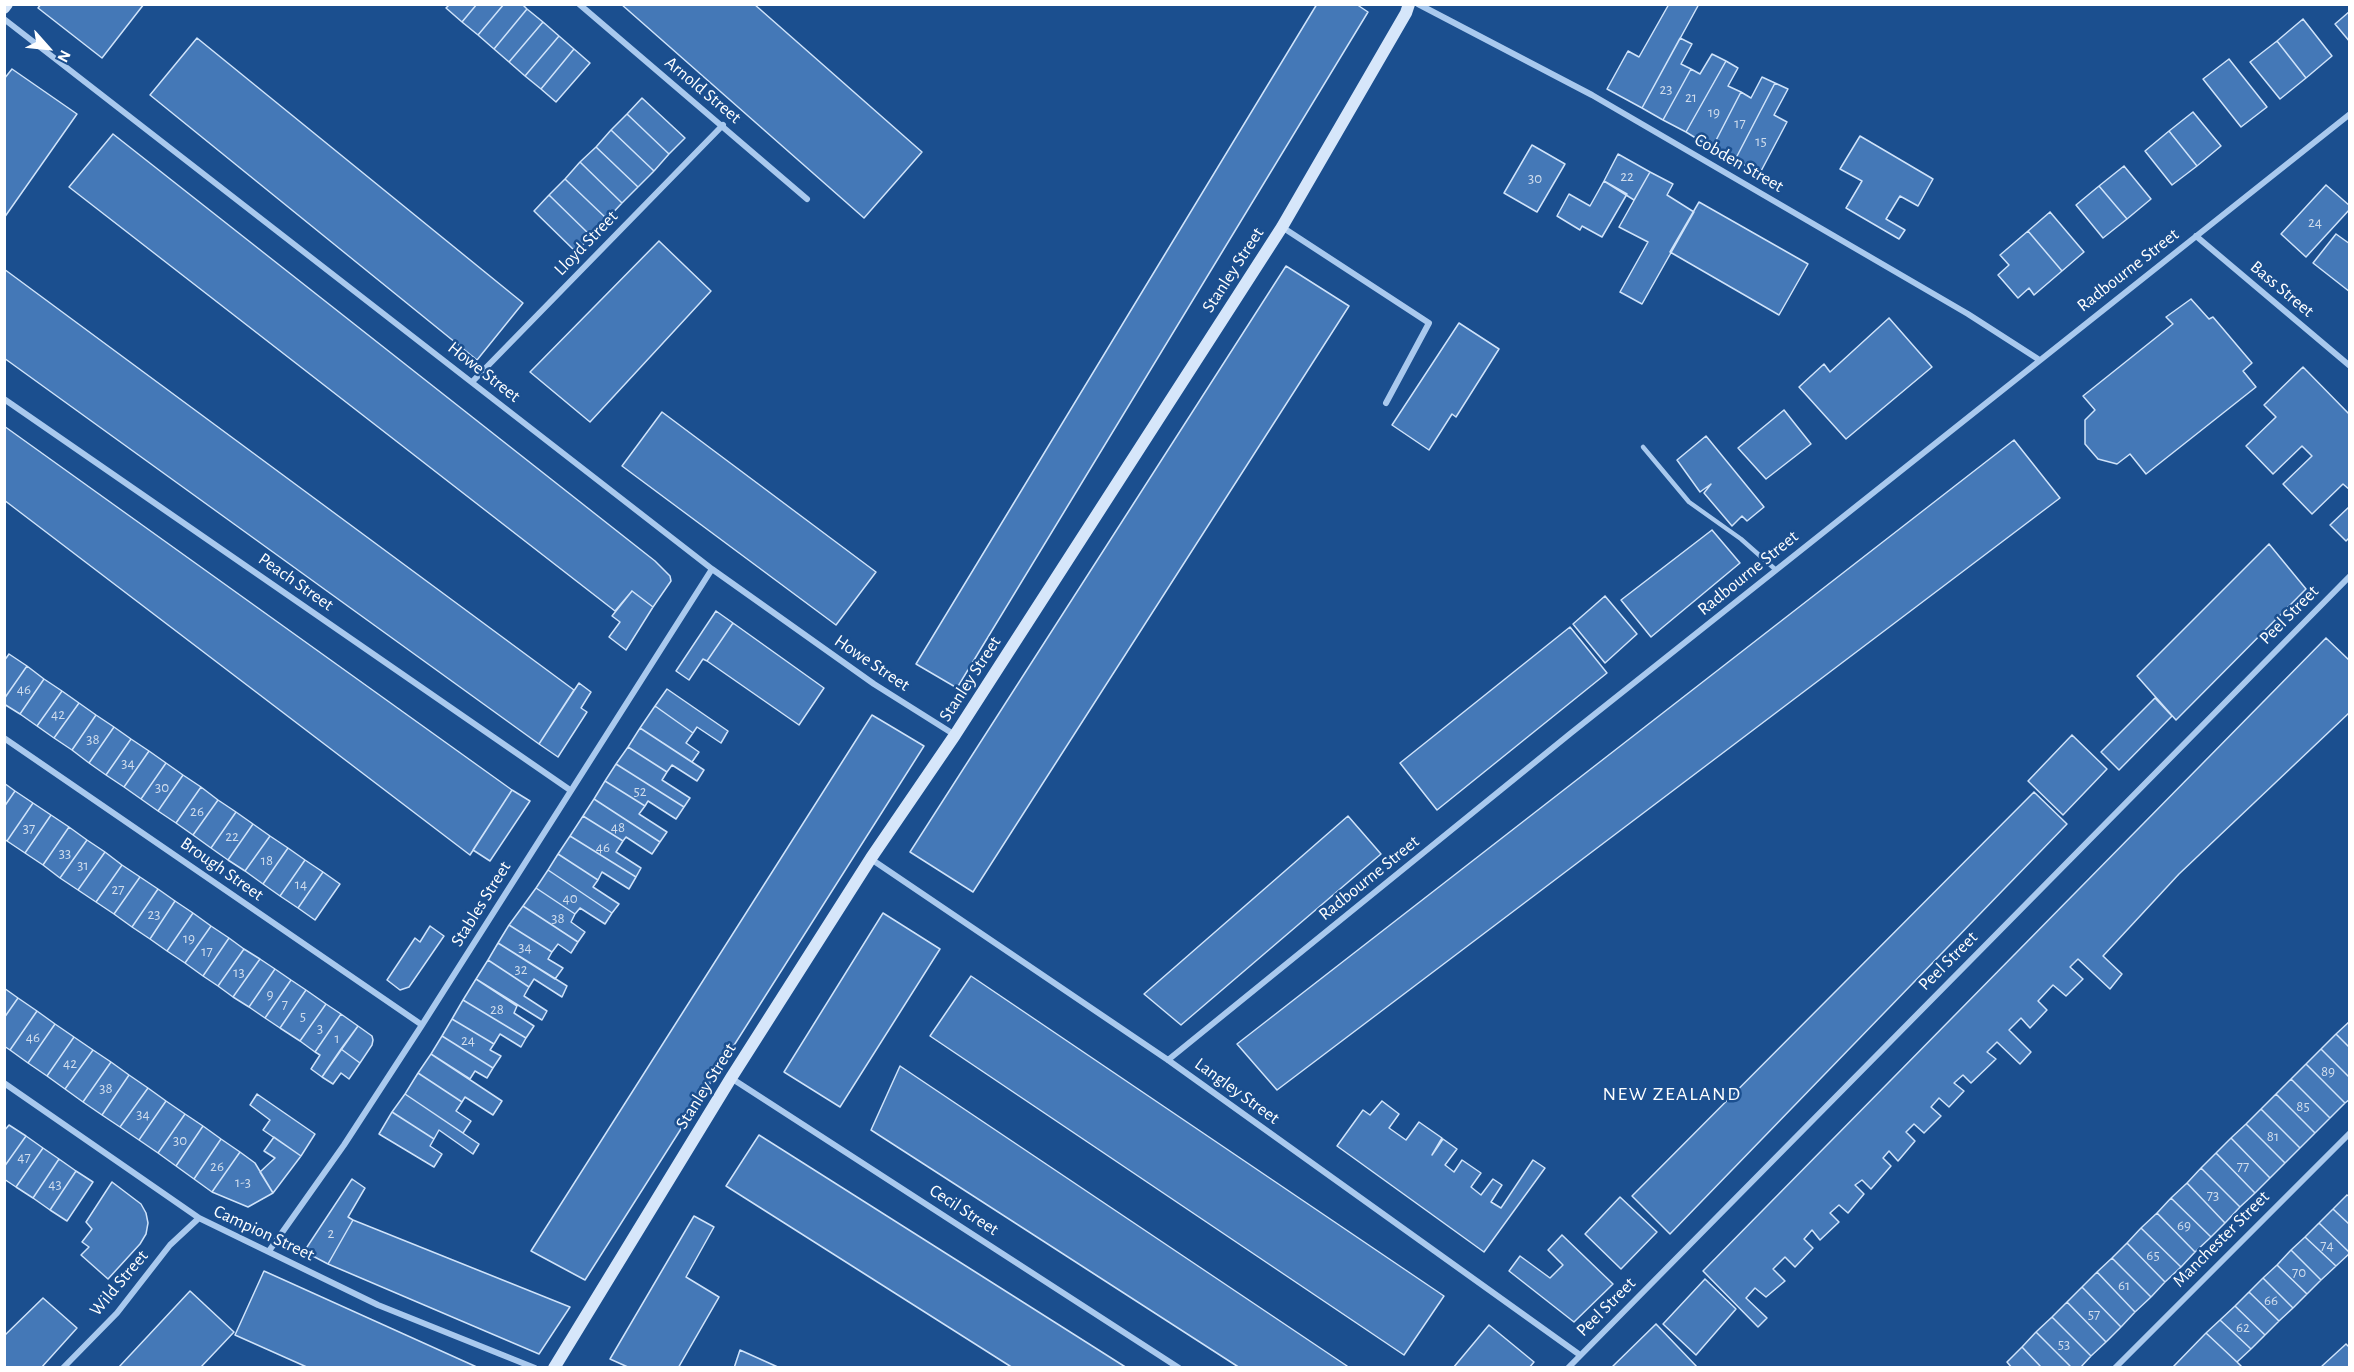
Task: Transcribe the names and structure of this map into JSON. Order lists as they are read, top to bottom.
{
  "streets": {
    "street": [
      "Arnold Street",
      "Cobden Street",
      "Lloyd Street",
      "Stanley Street",
      "Radbourne Street",
      "Bass Street",
      "Howe Street",
      "Peach Street",
      "Peel Street",
      "Brough Street",
      "Stables Street",
      "Langley Street",
      "Cecil Street",
      "Campion Street",
      "Manchester Street",
      "Wild Street"
    ]
  },
  "crossings": [
    ["Arnold Street", "Lloyd Street"],
    ["Cobden Street", "Radbourne Street"],
    ["Lloyd Street", "Howe Street"],
    ["Stanley Street", "Howe Street"],
    ["Stanley Street", "Langley Street"],
    ["Stanley Street", "Cecil Street"],
    ["Radbourne Street", "Bass Street"],
    ["Radbourne Street", "Langley Street"],
    ["Howe Street", "Stables Street"],
    ["Peach Street", "Stables Street"],
    ["Peel Street", "Langley Street"],
    ["Brough Street", "Stables Street"],
    ["Stables Street", "Campion Street"],
    ["Campion Street", "Wild Street"]
  ],
  "districts": ["NEW ZEALAND"],
  "house_numbers": [
    "23",
    "21",
    "19",
    "17",
    "15",
    "22",
    "30",
    "24",
    "46",
    "42",
    "38",
    "34",
    "30",
    "52",
    "26",
    "48",
    "37",
    "22",
    "46",
    "33",
    "18",
    "31",
    "14",
    "27",
    "40",
    "23",
    "38",
    "19",
    "34",
    "17",
    "32",
    "13",
    "9",
    "7",
    "28",
    "5",
    "3",
    "46",
    "1",
    "24",
    "42",
    "89",
    "38",
    "85",
    "34",
    "81",
    "30",
    "47",
    "26",
    "77",
    "1-3",
    "43",
    "73",
    "69",
    "2",
    "74",
    "65",
    "70",
    "61",
    "66",
    "57",
    "62",
    "53"
  ],
  "north": "bottom right"
}
